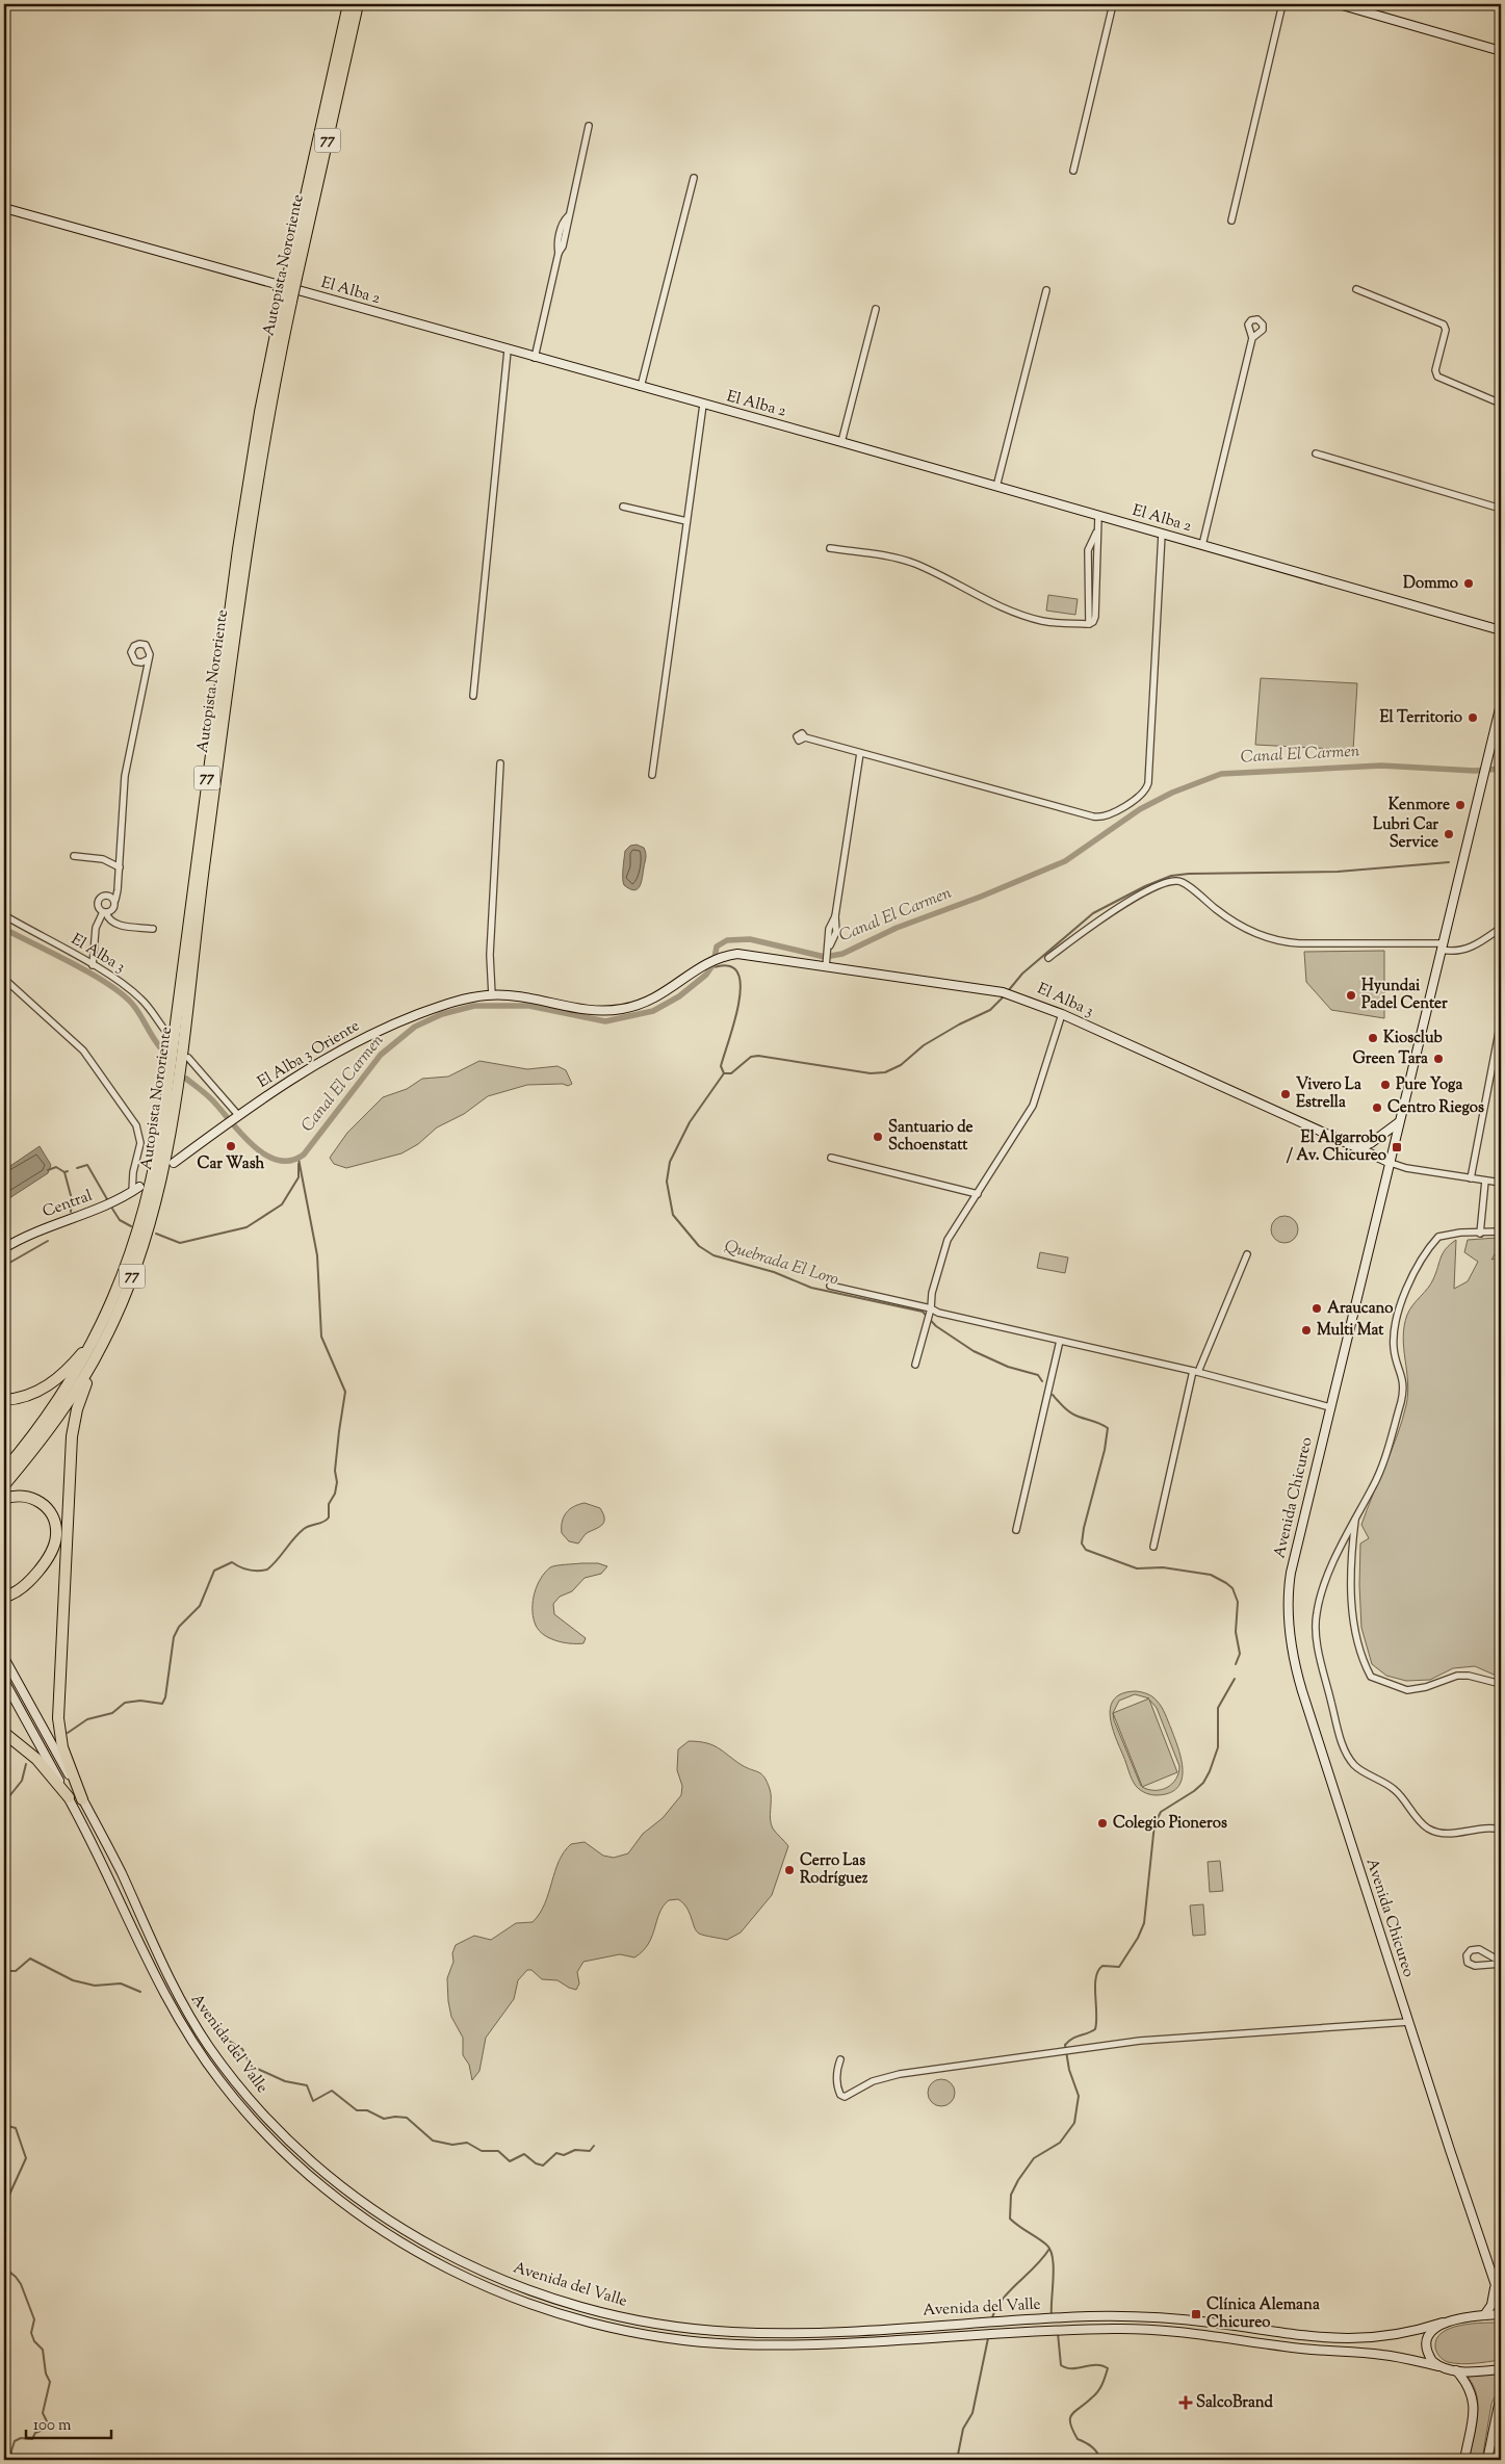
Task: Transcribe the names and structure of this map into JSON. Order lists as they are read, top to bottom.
{
  "streets": {
    "highway": ["77", "Autopista Nororiente"],
    "main road": [
      "El Alba 2",
      "El Alba 3",
      "El Alba 3 Oriente",
      "Central",
      "Avenida Chicureo",
      "Avenida del Valle"
    ]
  },
  "crossings": [
    ["El Alba 3", "El Alba 3 Oriente"],
    ["El Alba 3", "Avenida Chicureo"]
  ],
  "water": ["Canal El Carmen", "Quebrada El Loro"],
  "places": {
    "other": [
      "Dommo",
      "El Territorio",
      "Kenmore",
      "Lubri Car Service",
      "Hyundai Padel Center",
      "Kiosclub",
      "Green Tara",
      "Pure Yoga",
      "Vivero La Estrella",
      "Centro Riegos",
      "Santuario de Schoenstatt",
      "Car Wash",
      "Araucano",
      "Multi Mat",
      "Colegio Pioneros",
      "Cerro Las Rodríguez"
    ],
    "transit": ["El Algarrobo / Av. Chicureo", "Clínica Alemana Chicureo"],
    "health": ["SalcoBrand"]
  },
  "scale_bar": "100 m"
}
